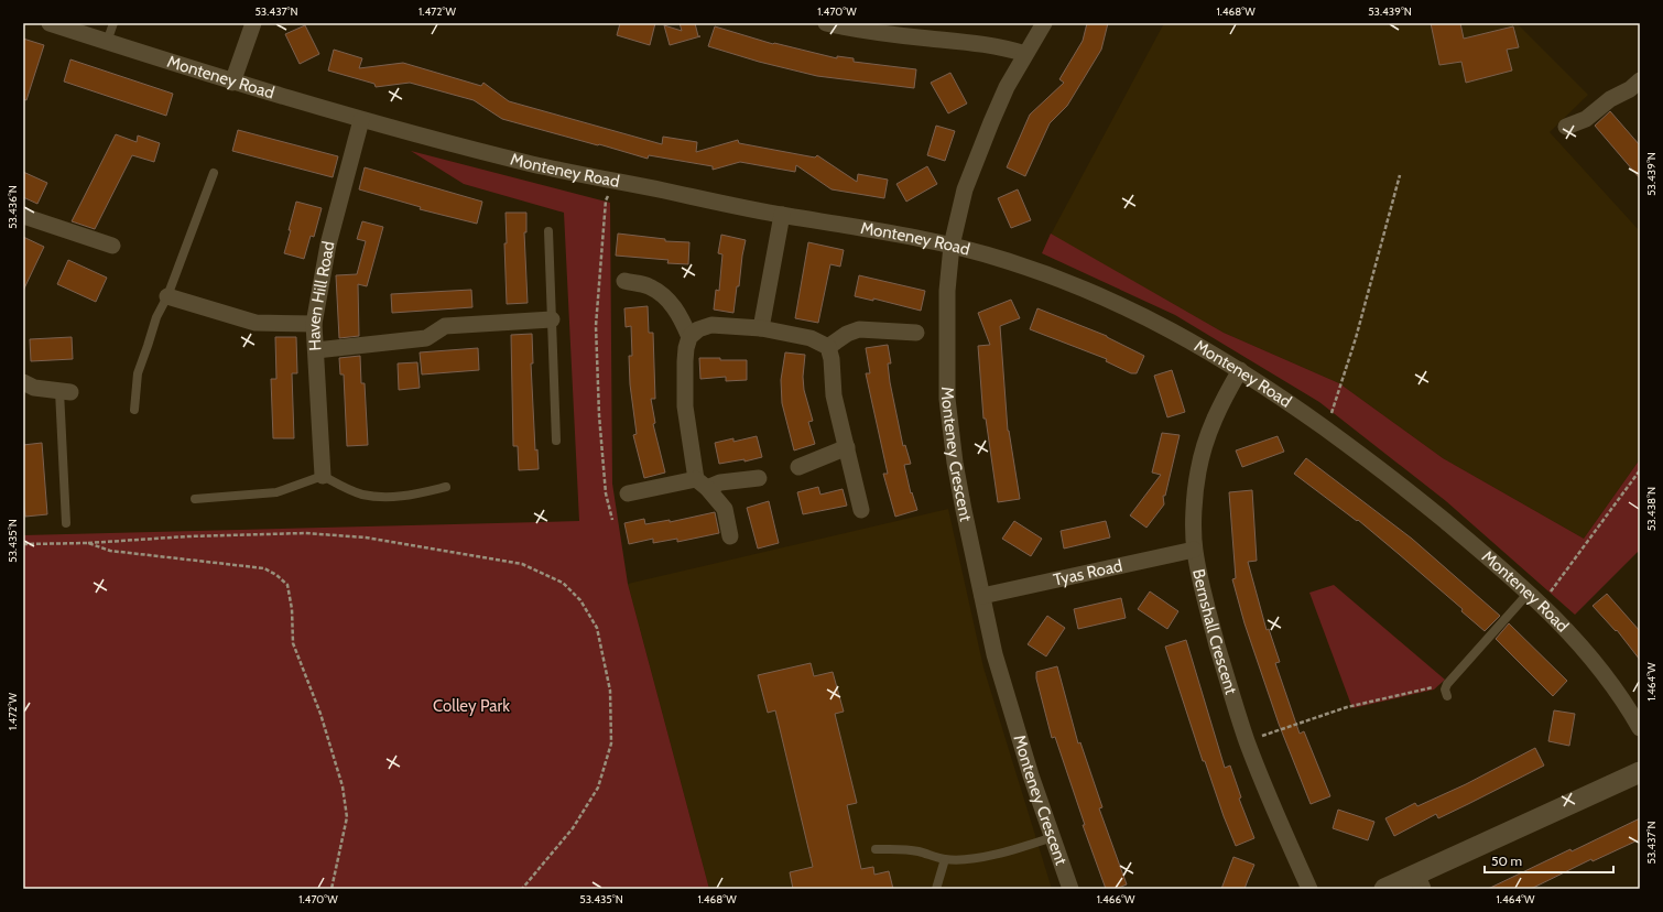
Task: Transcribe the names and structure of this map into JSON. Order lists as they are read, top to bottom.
{
  "streets": {
    "street": [
      "Monteney Road",
      "Haven Hill Road",
      "Monteney Crescent",
      "Tyas Road",
      "Bernshall Crescent"
    ]
  },
  "crossings": [
    ["Monteney Road", "Haven Hill Road"],
    ["Monteney Road", "Monteney Crescent"],
    ["Monteney Road", "Bernshall Crescent"],
    ["Monteney Crescent", "Tyas Road"],
    ["Tyas Road", "Bernshall Crescent"]
  ],
  "parks": ["Colley Park"],
  "scale_bar": "50 m",
  "coordinates": [
    "53.437°N",
    "1.472°W",
    "1.470°W",
    "1.468°W",
    "53.439°N",
    "53.436°N",
    "53.438°N",
    "53.435°N",
    "1.464°W",
    "1.466°W"
  ]
}
